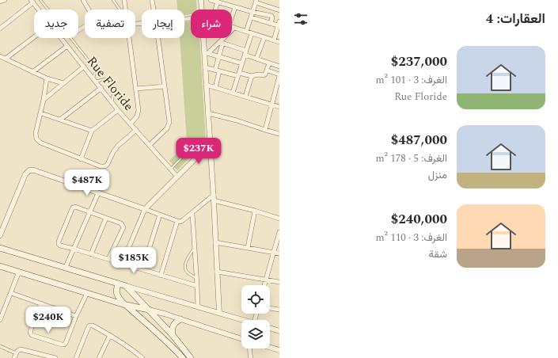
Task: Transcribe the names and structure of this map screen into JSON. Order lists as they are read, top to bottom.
{
  "streets": {
    "street": ["Rue Floride"]
  },
  "page": {
    "heading": "العقارات: 4",
    "chip": [
      "شراء",
      "إيجار",
      "تصفية",
      "جديد"
    ],
    "list": [
      {
        "name": "$237,000",
        "note": "الغرف: 3 · 101 m² · Rue Floride"
      },
      {
        "name": "$487,000",
        "note": "الغرف: 5 · 178 m² · منزل"
      },
      {
        "name": "$240,000",
        "note": "الغرف: 3 · 110 m² · شقة"
      }
    ],
    "price": [
      "$237K",
      "$487K",
      "$185K",
      "$240K"
    ]
  }
}
